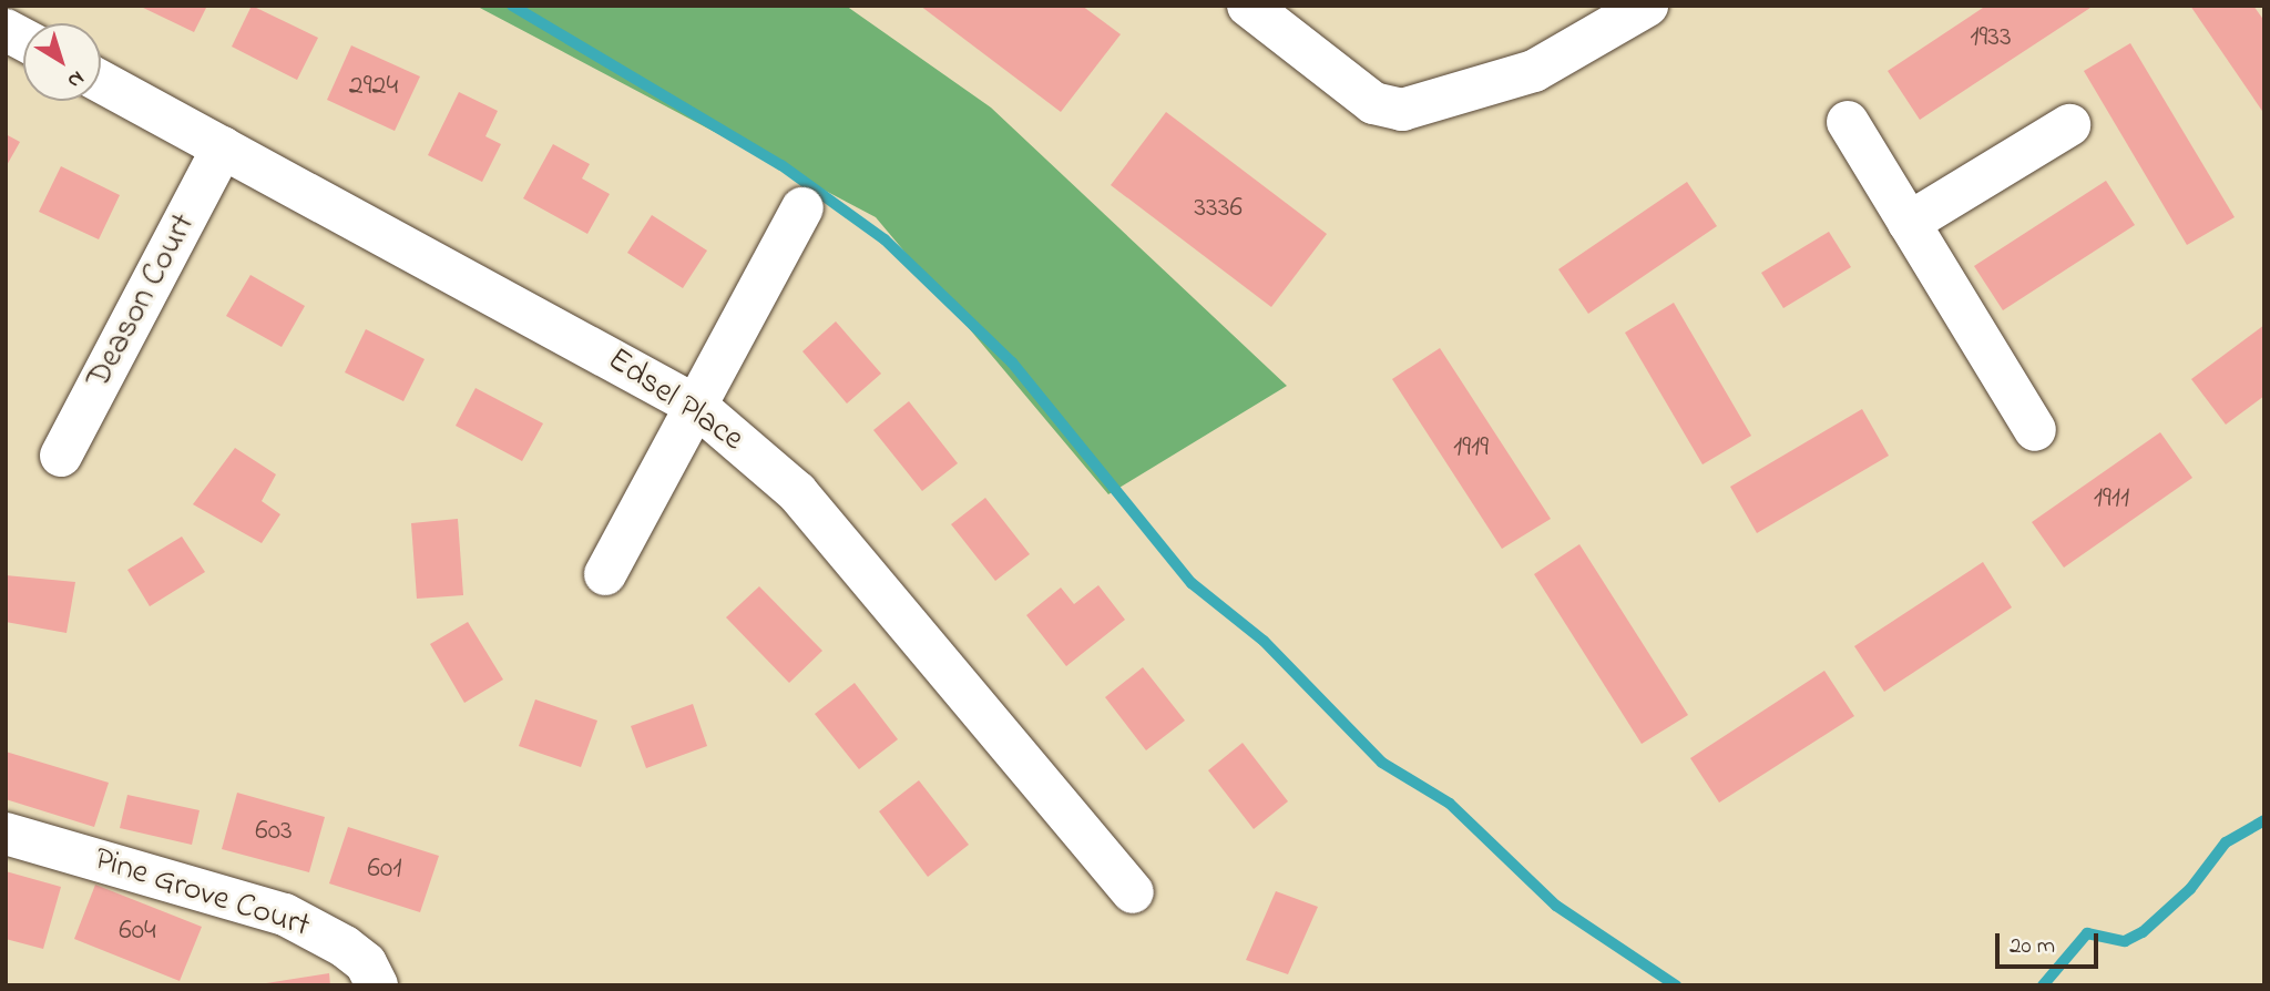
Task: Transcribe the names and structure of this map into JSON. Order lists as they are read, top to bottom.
{
  "streets": {
    "street": ["Deason Court", "Edsel Place", "Pine Grove Court"]
  },
  "crossings": [
    ["Deason Court", "Edsel Place"]
  ],
  "house_numbers": [
    "1933",
    "2924",
    "3336",
    "1919",
    "1911",
    "603",
    "601",
    "604"
  ],
  "scale_bar": "20 m",
  "north": "bottom right"
}
